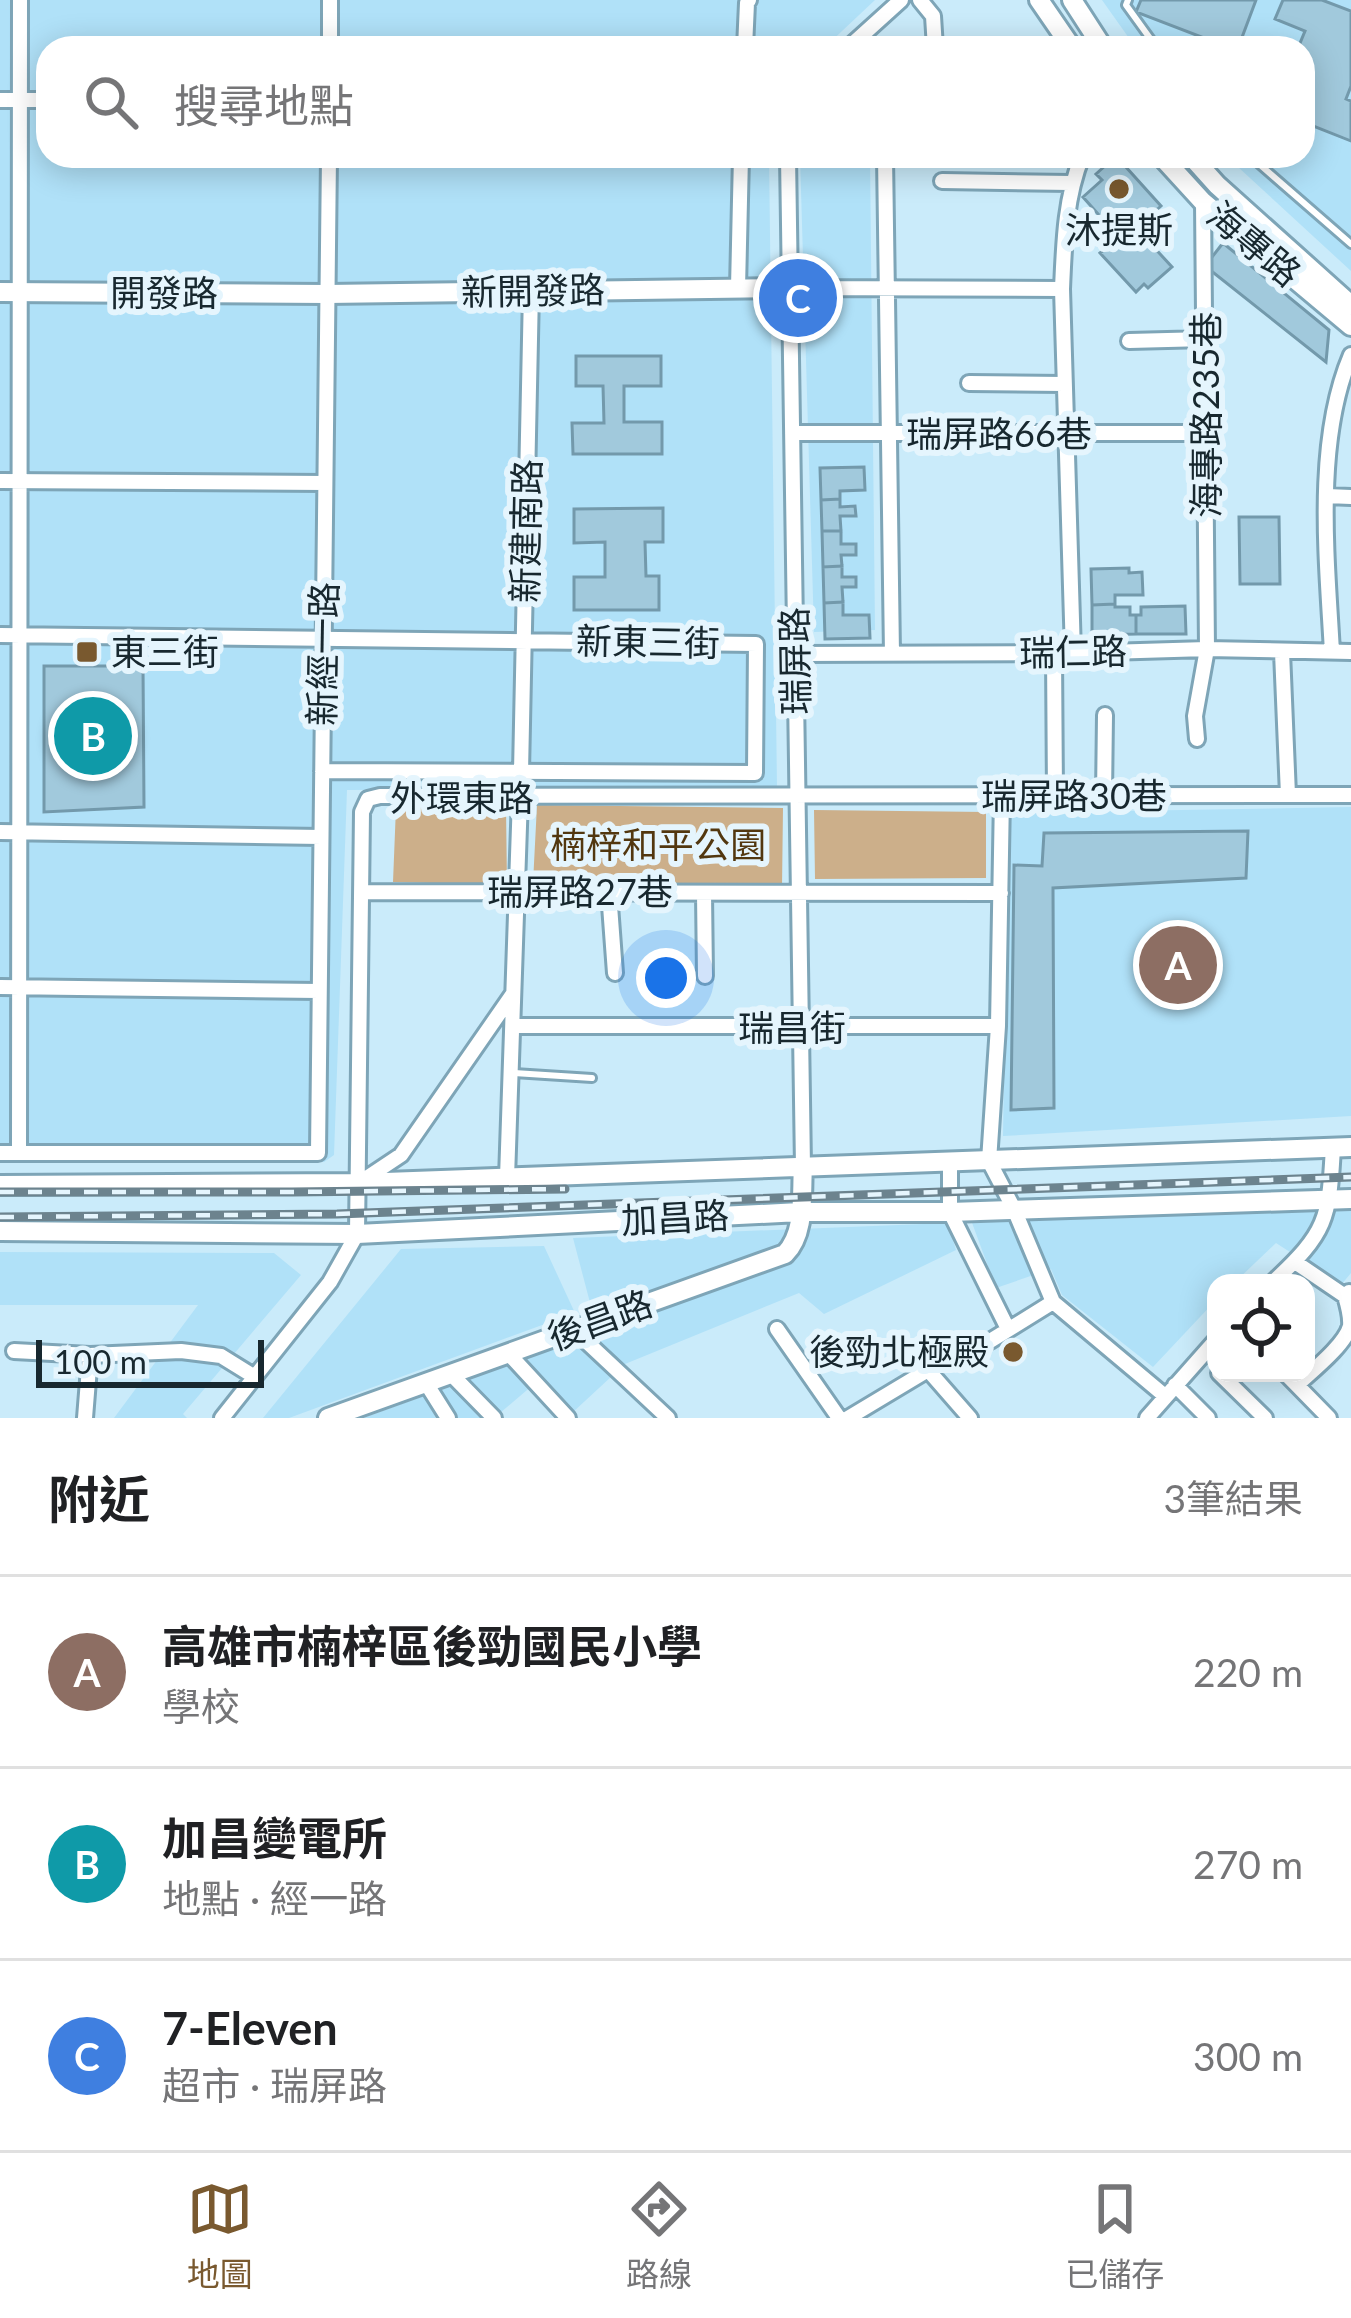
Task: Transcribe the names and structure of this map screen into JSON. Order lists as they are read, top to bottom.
{
  "streets": {
    "street": [
      "海專路",
      "新開發路",
      "開發路",
      "海專路235巷",
      "瑞屏路66巷",
      "新建南路",
      "新東三街",
      "瑞仁路",
      "新經一路",
      "瑞屏路",
      "瑞屏路30巷",
      "外環東路",
      "瑞屏路27巷",
      "瑞昌街",
      "加昌路",
      "後昌路"
    ]
  },
  "crossings": [
    ["海專路", "海專路235巷"],
    ["新開發路", "開發路"],
    ["新開發路", "新建南路"],
    ["新開發路", "新經一路"],
    ["新開發路", "瑞屏路"],
    ["開發路", "新經一路"],
    ["海專路235巷", "瑞屏路66巷"],
    ["海專路235巷", "瑞仁路"],
    ["瑞屏路66巷", "瑞屏路"],
    ["新建南路", "新東三街"],
    ["新東三街", "新經一路"],
    ["瑞仁路", "瑞屏路"],
    ["瑞屏路", "瑞屏路30巷"],
    ["瑞屏路", "外環東路"],
    ["瑞屏路", "瑞屏路27巷"],
    ["瑞屏路", "瑞昌街"],
    ["瑞屏路", "加昌路"],
    ["瑞屏路", "後昌路"],
    ["瑞屏路30巷", "外環東路"],
    ["外環東路", "瑞屏路27巷"],
    ["外環東路", "加昌路"],
    ["加昌路", "後昌路"]
  ],
  "parks": ["楠梓和平公園"],
  "places": {
    "other": ["沐提斯", "後勁北極殿"],
    "transit": ["東三街"]
  },
  "scale_bar": "100 m",
  "page": {
    "search": "搜尋地點",
    "pins": ["C", "B", "A"],
    "scale": "100 m",
    "heading": ["附近", "3筆結果"],
    "list": [
      {
        "mark": "A",
        "name": "高雄市楠梓區後勁國民小學",
        "note": "學校",
        "value": "220 m"
      },
      {
        "mark": "B",
        "name": "加昌變電所",
        "note": "地點 · 經一路",
        "value": "270 m"
      },
      {
        "mark": "C",
        "name": "7-Eleven",
        "note": "超市 · 瑞屏路",
        "value": "300 m"
      }
    ],
    "nav": ["地圖", "路線", "已儲存"]
  }
}
